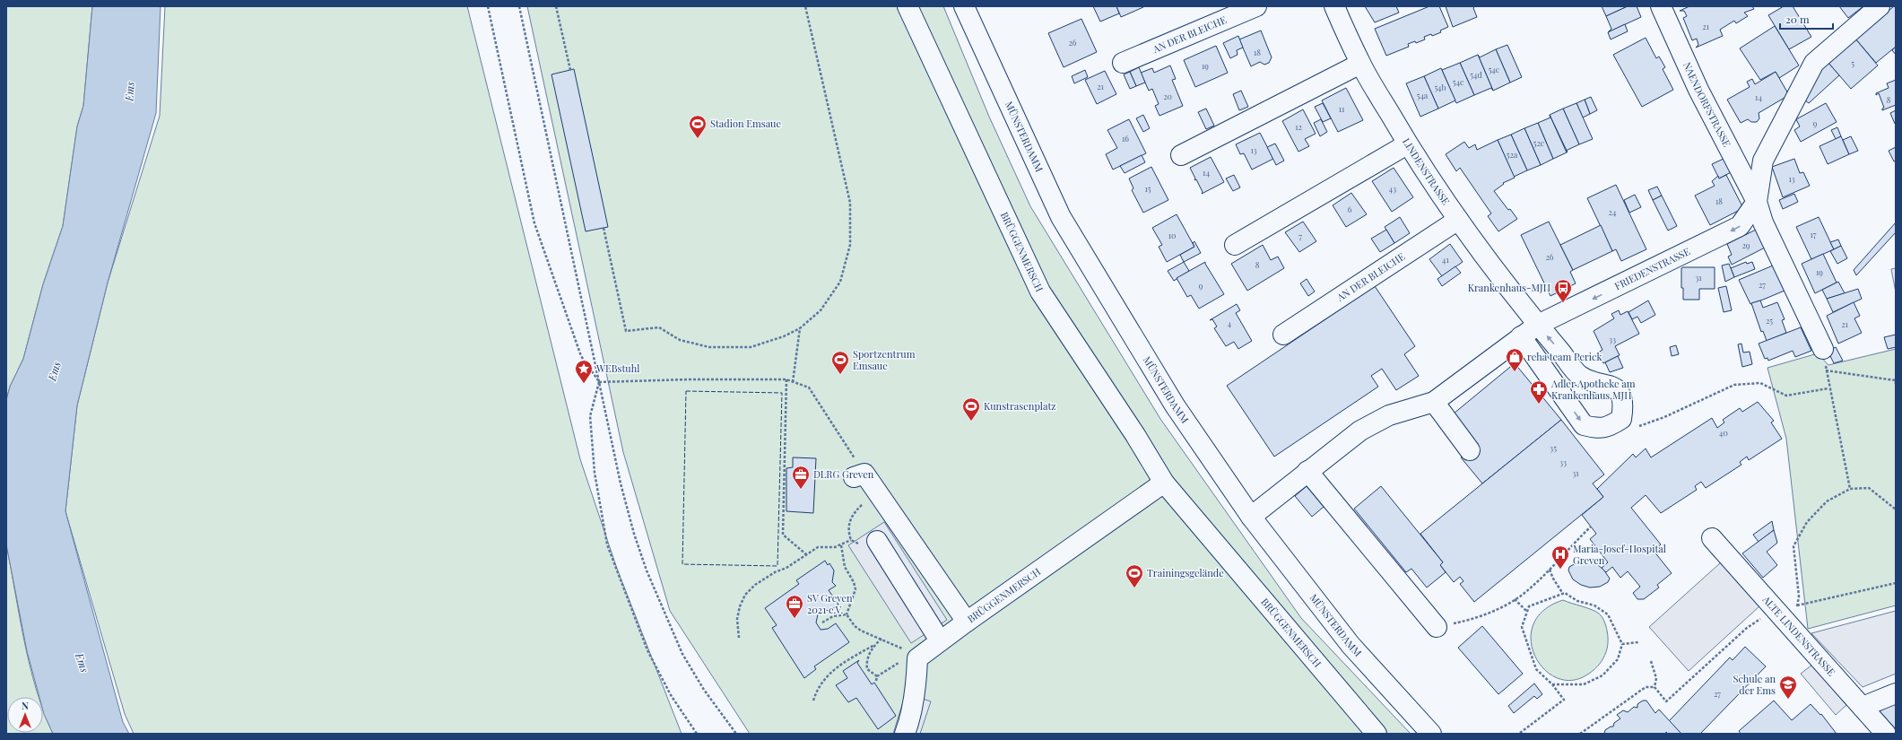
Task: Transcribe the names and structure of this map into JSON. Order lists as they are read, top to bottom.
{
  "streets": {
    "street": [
      "AN DER BLEICHE",
      "NAENDORFSTRASSE",
      "MÜNSTERDAMM",
      "LINDENSTRASSE",
      "BRÜGGENMERSCH",
      "FRIEDENSTRASSE",
      "ALTE LINDENSTRASSE"
    ]
  },
  "crossings": [
    ["AN DER BLEICHE", "LINDENSTRASSE"],
    ["NAENDORFSTRASSE", "FRIEDENSTRASSE"],
    ["LINDENSTRASSE", "FRIEDENSTRASSE"]
  ],
  "water": ["Ems"],
  "places": {
    "sports": [
      "Stadion Emsaue",
      "Sportzentrum Emsaue",
      "Kunstrasenplatz",
      "Trainingsgelände"
    ],
    "bus stop": ["Krankenhaus-MJH"],
    "shop": ["reha team Perick"],
    "place": ["WEBstuhl"],
    "pharmacy": ["Adler Apotheke am Krankenhaus MJH"],
    "office": ["DLRG Greven", "SV Greven 2021 e.V."],
    "hospital": ["Maria-Josef-Hospital Greven"],
    "school or university": ["Schule an der Ems"]
  },
  "house_numbers": [
    "21",
    "26",
    "18",
    "5",
    "19",
    "54e",
    "54d",
    "54c",
    "21",
    "54b",
    "54a",
    "20",
    "14",
    "8",
    "11",
    "9",
    "12",
    "16",
    "52c",
    "13",
    "52a",
    "14",
    "13",
    "15",
    "43",
    "18",
    "6",
    "24",
    "17",
    "10",
    "7",
    "29",
    "26",
    "41",
    "8",
    "19",
    "31",
    "27",
    "9",
    "25",
    "4",
    "21",
    "33",
    "40",
    "35",
    "33",
    "31",
    "27"
  ],
  "scale_bar": "20 m",
  "north": "top"
}
